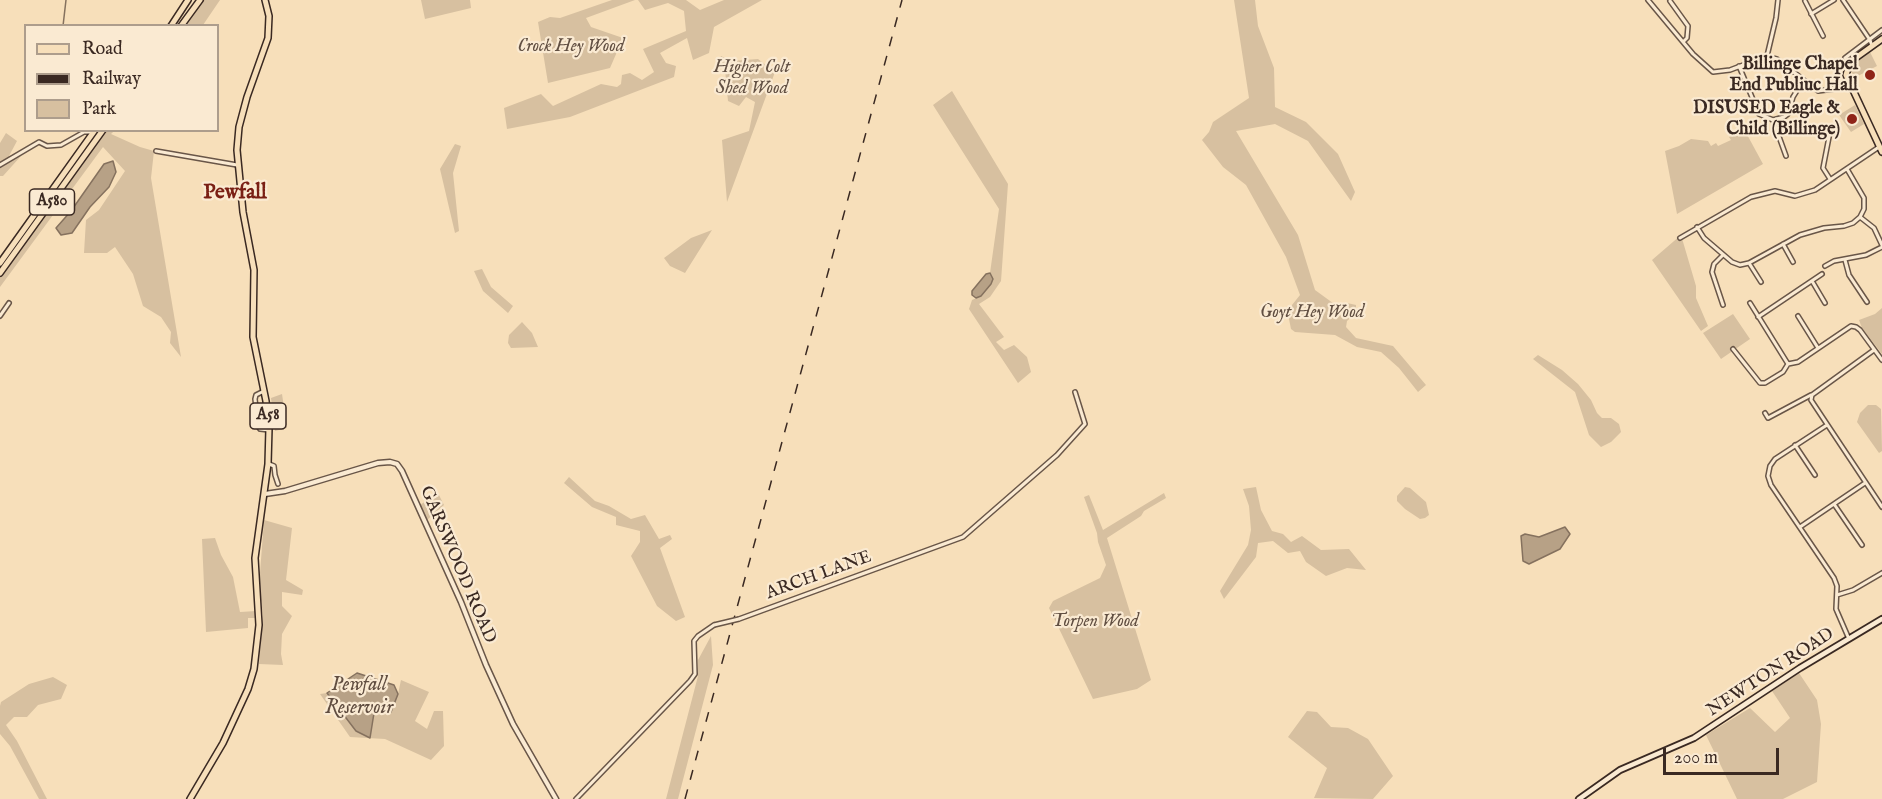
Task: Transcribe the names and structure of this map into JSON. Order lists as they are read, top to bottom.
{
  "streets": {
    "main road": ["A580", "A58", "NEWTON ROAD"],
    "street": ["GARSWOOD ROAD", "ARCH LANE"]
  },
  "crossings": [
    ["A58", "GARSWOOD ROAD"]
  ],
  "districts": ["Pewfall"],
  "water": ["Pewfall Reservoir"],
  "parks": [
    "Crock Hey Wood",
    "Higher Colt Shed Wood",
    "Goyt Hey Wood",
    "Torpen Wood"
  ],
  "places": ["Billinge Chapel End Publiuc Hall", "DISUSED Eagle & Child (Billinge)"],
  "legend": ["Road", "Railway", "Park"],
  "scale_bar": "200 m"
}
